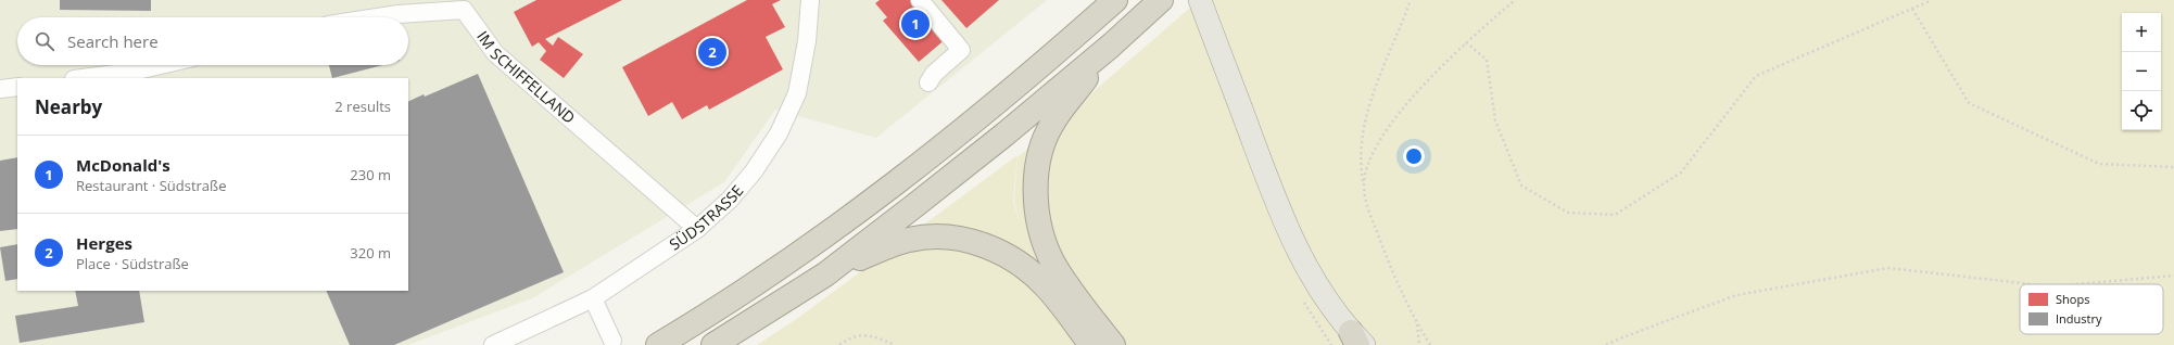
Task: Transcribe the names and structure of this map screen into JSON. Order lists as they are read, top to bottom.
{
  "streets": {
    "street": ["IM SCHIFFELLAND", "SÜDSTRASSE"]
  },
  "crossings": [
    ["IM SCHIFFELLAND", "SÜDSTRASSE"]
  ],
  "legend": ["Shops", "Industry"],
  "page": {
    "pins": ["1", "2"],
    "map_buttons": ["+", "−"],
    "search": "Search here",
    "heading": ["Nearby", "2 results"],
    "list": [
      {
        "mark": "1",
        "name": "McDonald's",
        "note": "Restaurant · Südstraße",
        "value": "230 m"
      },
      {
        "mark": "2",
        "name": "Herges",
        "note": "Place · Südstraße",
        "value": "320 m"
      }
    ]
  }
}
